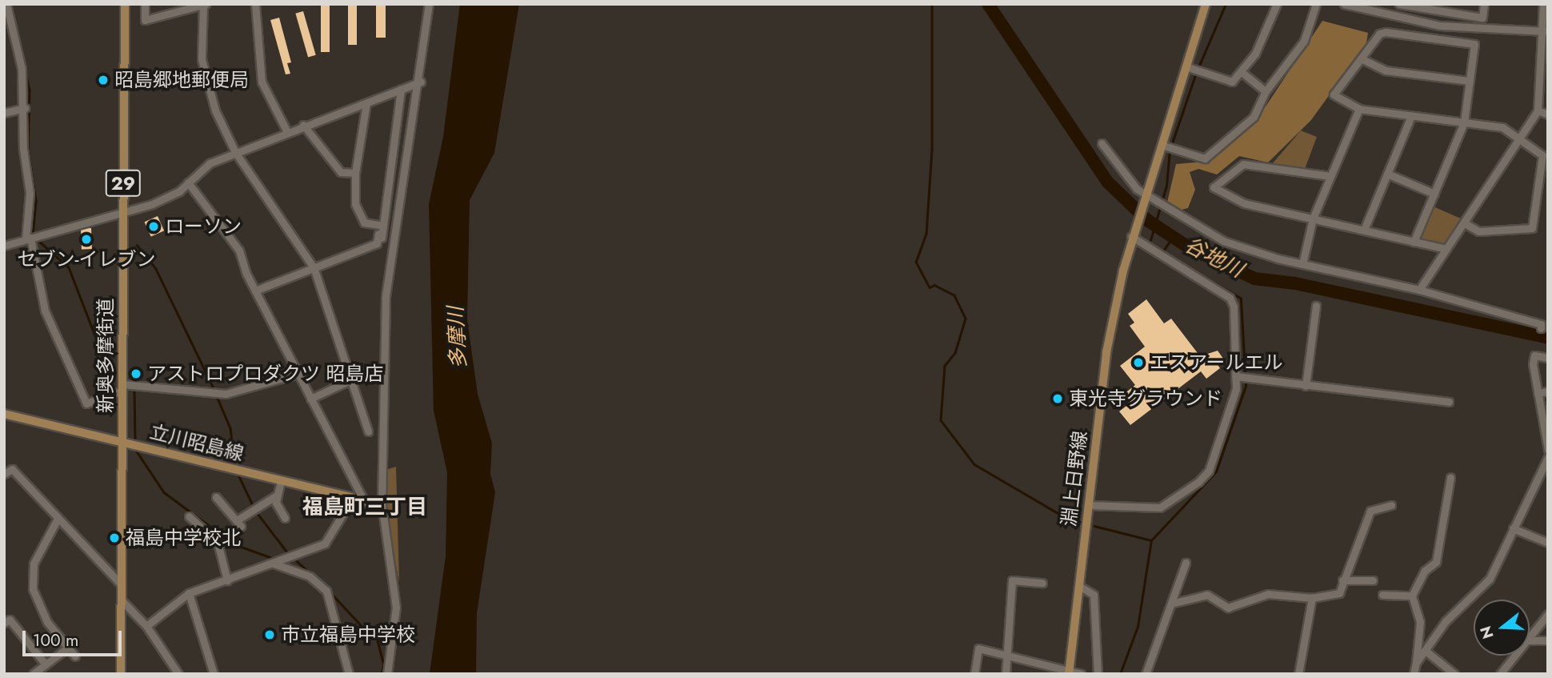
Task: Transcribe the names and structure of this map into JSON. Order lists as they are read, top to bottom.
{
  "streets": {
    "main road": [
      "29",
      "新奥多摩街道",
      "立川昭島線",
      "淵上日野線"
    ]
  },
  "crossings": [
    ["新奥多摩街道", "立川昭島線"]
  ],
  "districts": ["福島町三丁目"],
  "water": ["谷地川", "多摩川"],
  "places": [
    "昭島郷地郵便局",
    "ローソン",
    "セブン-イレブン",
    "エスアールエル",
    "アストロプロダクツ 昭島店",
    "東光寺グラウンド",
    "福島中学校北",
    "市立福島中学校"
  ],
  "scale_bar": "100 m",
  "north": "left"
}
